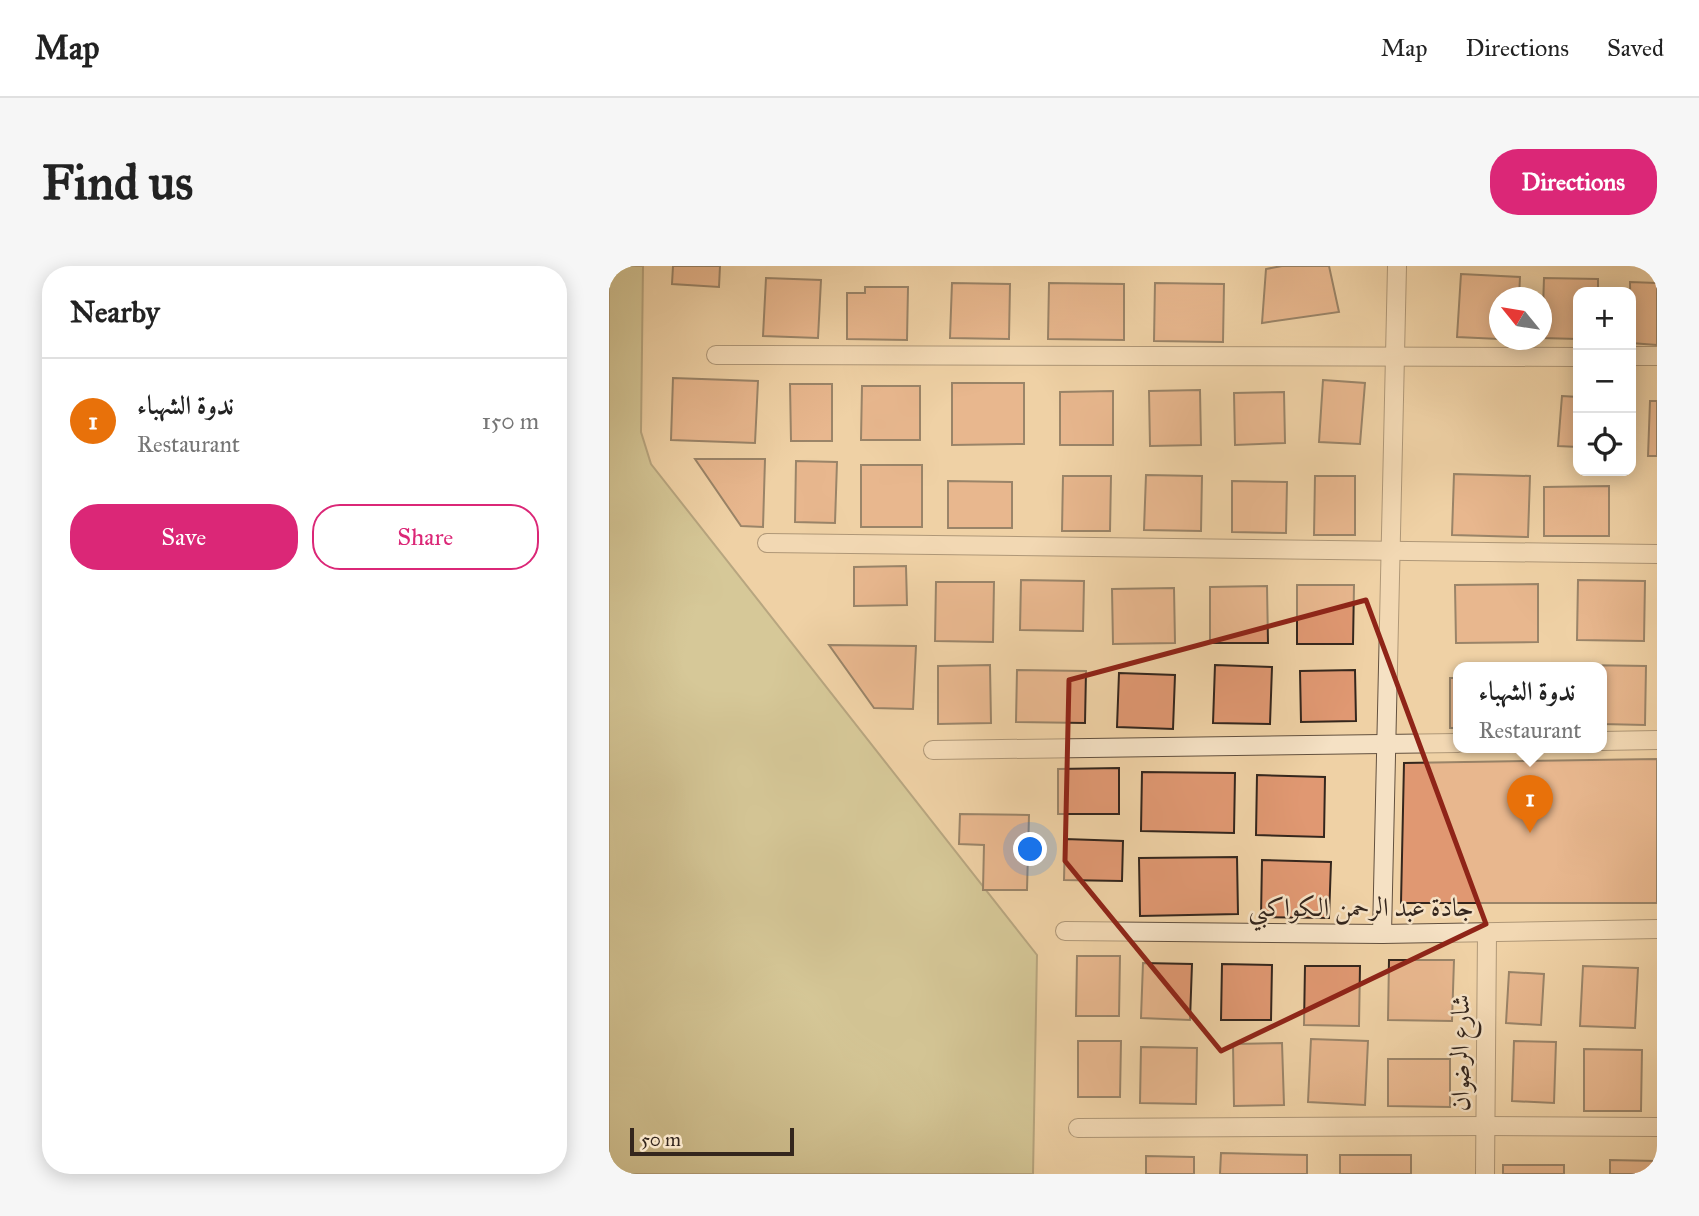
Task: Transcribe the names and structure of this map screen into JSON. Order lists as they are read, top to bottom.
{
  "streets": {
    "street": ["جادة عبد الرحمن الكواكبي", "شارع الرضوان"]
  },
  "crossings": [
    ["جادة عبد الرحمن الكواكبي", "شارع الرضوان"]
  ],
  "scale_bar": "50 m",
  "north": "top left",
  "page": {
    "header": "Map",
    "nav": ["Map", "Directions", "Saved"],
    "buttons": [
      "Directions",
      ["Save", "Share"]
    ],
    "title": "Find us",
    "heading": "Nearby",
    "map_buttons": ["+", "−"],
    "list": [
      {
        "mark": "1",
        "name": "ندوة الشهباء",
        "note": "Restaurant",
        "value": "150 m"
      }
    ],
    "popup": ["ندوة الشهباء", "Restaurant"],
    "pins": "1",
    "scale": "50 m"
  }
}
